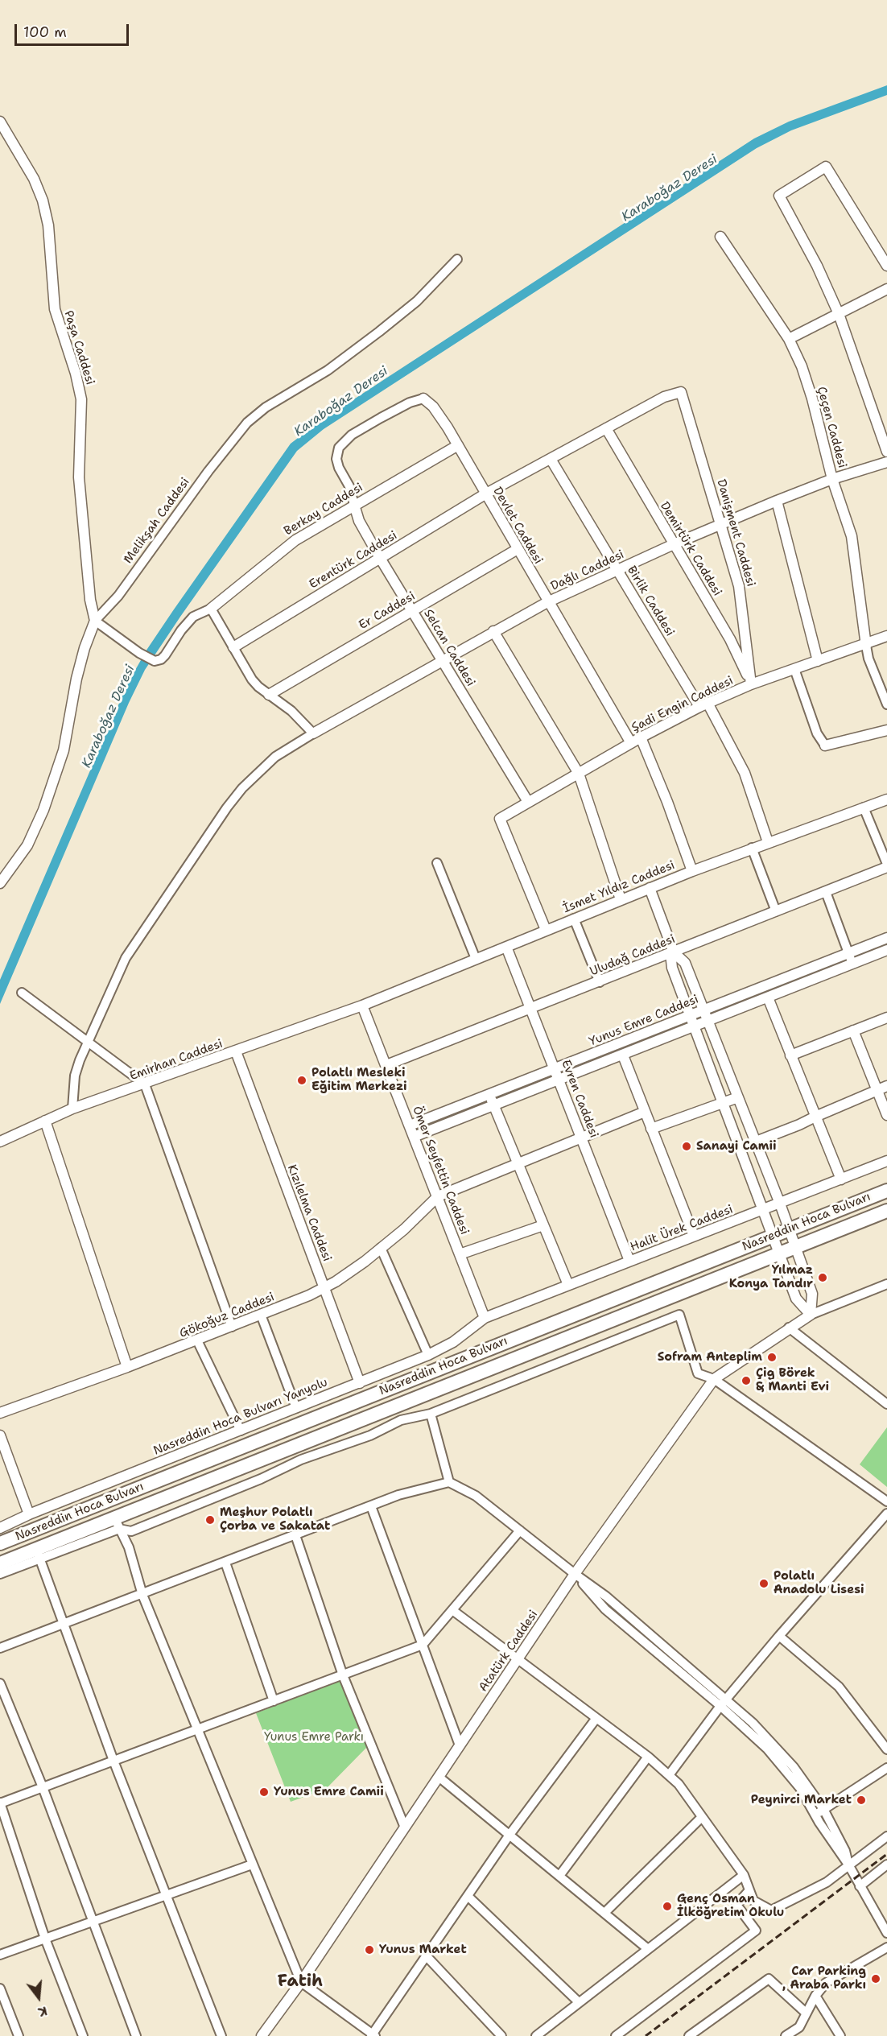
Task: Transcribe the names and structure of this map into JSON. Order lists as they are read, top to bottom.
{
  "streets": {
    "highway": ["Nasreddin Hoca Bulvarı"],
    "street": [
      "Paşa Caddesi",
      "Çeçen Caddesi",
      "Berkay Caddesi",
      "Melikşah Caddesi",
      "Devlet Caddesi",
      "Danişment Caddesi",
      "Demirtürk Caddesi",
      "Erentürk Caddesi",
      "Dağlı Caddesi",
      "Birlik Caddesi",
      "Er Caddesi",
      "Selcan Caddesi",
      "Şadi Engin Caddesi",
      "İsmet Yıldız Caddesi",
      "Uludağ Caddesi",
      "Yunus Emre Caddesi",
      "Emirhan Caddesi",
      "Evren Caddesi",
      "Ömer Seyfettin Caddesi",
      "Kızılelma Caddesi",
      "Halit Ürek Caddesi",
      "Gökoğuz Caddesi",
      "Nasreddin Hoca Bulvarı Yanyolu",
      "Atatürk Caddesi"
    ]
  },
  "crossings": [
    ["Paşa Caddesi", "Melikşah Caddesi"],
    ["Çeçen Caddesi", "Dağlı Caddesi"],
    ["Çeçen Caddesi", "Şadi Engin Caddesi"],
    ["Berkay Caddesi", "Devlet Caddesi"],
    ["Berkay Caddesi", "Selcan Caddesi"],
    ["Devlet Caddesi", "Erentürk Caddesi"],
    ["Devlet Caddesi", "Dağlı Caddesi"],
    ["Devlet Caddesi", "Er Caddesi"],
    ["Devlet Caddesi", "Şadi Engin Caddesi"],
    ["Danişment Caddesi", "Demirtürk Caddesi"],
    ["Danişment Caddesi", "Erentürk Caddesi"],
    ["Danişment Caddesi", "Dağlı Caddesi"],
    ["Danişment Caddesi", "Şadi Engin Caddesi"],
    ["Demirtürk Caddesi", "Erentürk Caddesi"],
    ["Demirtürk Caddesi", "Dağlı Caddesi"],
    ["Demirtürk Caddesi", "Şadi Engin Caddesi"],
    ["Erentürk Caddesi", "Birlik Caddesi"],
    ["Erentürk Caddesi", "Selcan Caddesi"],
    ["Dağlı Caddesi", "Birlik Caddesi"],
    ["Dağlı Caddesi", "Selcan Caddesi"],
    ["Birlik Caddesi", "Şadi Engin Caddesi"],
    ["Birlik Caddesi", "İsmet Yıldız Caddesi"],
    ["Er Caddesi", "Selcan Caddesi"],
    ["Selcan Caddesi", "Şadi Engin Caddesi"],
    ["Şadi Engin Caddesi", "İsmet Yıldız Caddesi"],
    ["İsmet Yıldız Caddesi", "Emirhan Caddesi"],
    ["İsmet Yıldız Caddesi", "Evren Caddesi"],
    ["İsmet Yıldız Caddesi", "Ömer Seyfettin Caddesi"],
    ["Uludağ Caddesi", "Evren Caddesi"],
    ["Uludağ Caddesi", "Ömer Seyfettin Caddesi"],
    ["Yunus Emre Caddesi", "Evren Caddesi"],
    ["Yunus Emre Caddesi", "Ömer Seyfettin Caddesi"],
    ["Emirhan Caddesi", "Ömer Seyfettin Caddesi"],
    ["Emirhan Caddesi", "Kızılelma Caddesi"],
    ["Evren Caddesi", "Halit Ürek Caddesi"],
    ["Ömer Seyfettin Caddesi", "Halit Ürek Caddesi"],
    ["Ömer Seyfettin Caddesi", "Gökoğuz Caddesi"],
    ["Ömer Seyfettin Caddesi", "Nasreddin Hoca Bulvarı Yanyolu"],
    ["Kızılelma Caddesi", "Gökoğuz Caddesi"],
    ["Kızılelma Caddesi", "Nasreddin Hoca Bulvarı Yanyolu"],
    ["Halit Ürek Caddesi", "Nasreddin Hoca Bulvarı Yanyolu"]
  ],
  "districts": ["Fatih"],
  "water": ["Karaboğaz Deresi"],
  "parks": ["Yunus Emre Parkı"],
  "places": [
    "Polatlı Mesleki Eğitim Merkezi",
    "Sanayi Camii",
    "Yılmaz Konya Tandır",
    "Sofram Anteplim",
    "Çig Börek & Manti Evi",
    "Meşhur Polatlı Çorba ve Sakatat",
    "Polatlı Anadolu Lisesi",
    "Yunus Emre Camii",
    "Peynirci Market",
    "Genç Osman İlköğretim Okulu",
    "Yunus Market",
    "Car Parking , Araba Parkı"
  ],
  "scale_bar": "100 m",
  "north": "bottom"
}
